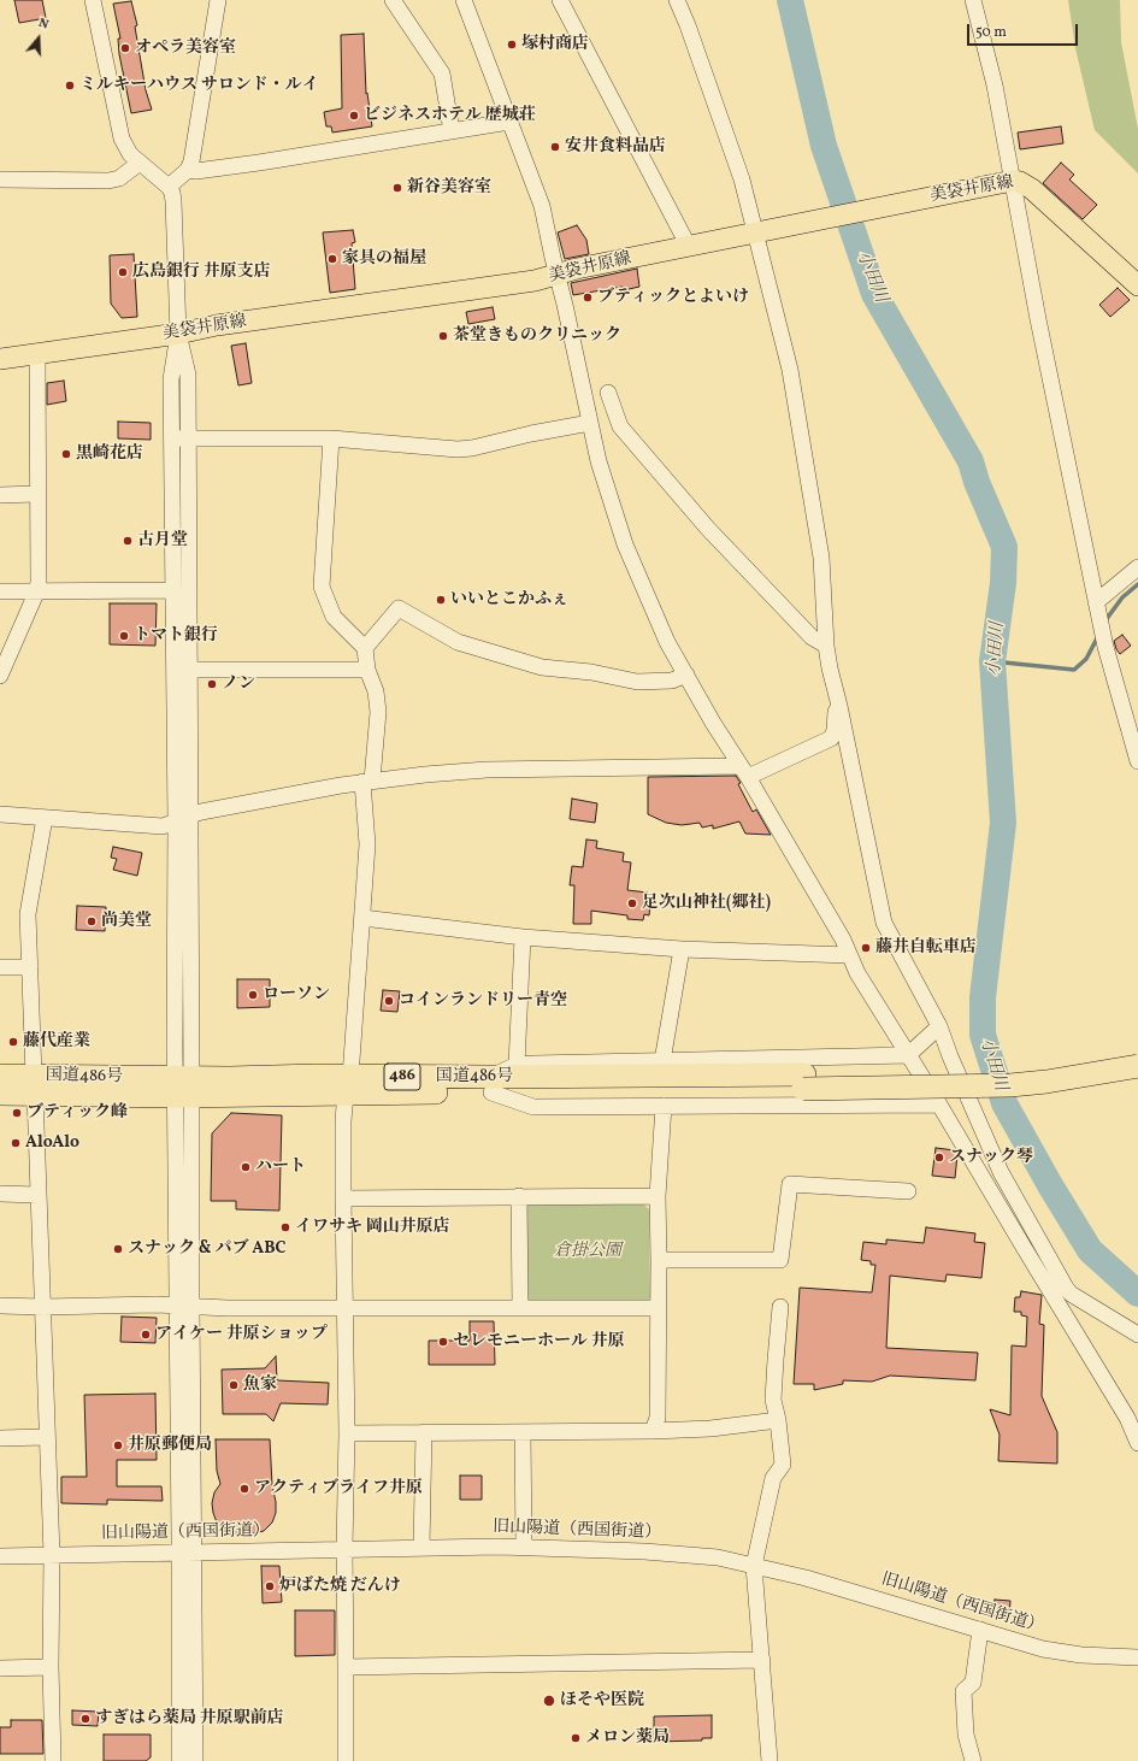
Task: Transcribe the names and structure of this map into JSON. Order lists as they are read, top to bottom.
{
  "streets": {
    "highway": ["国道486号", "486"],
    "main road": ["美袋井原線"],
    "street": ["旧山陽道（西国街道）"]
  },
  "crossings": [
    ["国道486号", "486"]
  ],
  "water": ["小田川"],
  "parks": ["倉掛公園"],
  "places": [
    "塚村商店",
    "オペラ美容室",
    "ミルキーハウス サロンド・ルイ",
    "ビジネスホテル 歴城荘",
    "安井食料品店",
    "新谷美容室",
    "家具の福屋",
    "広島銀行 井原支店",
    "ブティックとよいけ",
    "茶堂きものクリニック",
    "黒崎花店",
    "古月堂",
    "いいとこかふぇ",
    "トマト銀行",
    "ノン",
    "足次山神社(郷社)",
    "尚美堂",
    "藤井自転車店",
    "ローソン",
    "コインランドリー青空",
    "藤代産業",
    "ブティック峰",
    "AloAlo",
    "スナック琴",
    "ハート",
    "イワサキ 岡山井原店",
    "スナック & パブ ABC",
    "アイケー 井原ショップ",
    "セレモニーホール 井原",
    "魚家",
    "井原郵便局",
    "アクティブライフ井原",
    "炉ばた焼 だんけ",
    "ほそや医院",
    "すぎはら薬局 井原駅前店",
    "メロン薬局"
  ],
  "scale_bar": "50 m",
  "north": "top"
}
